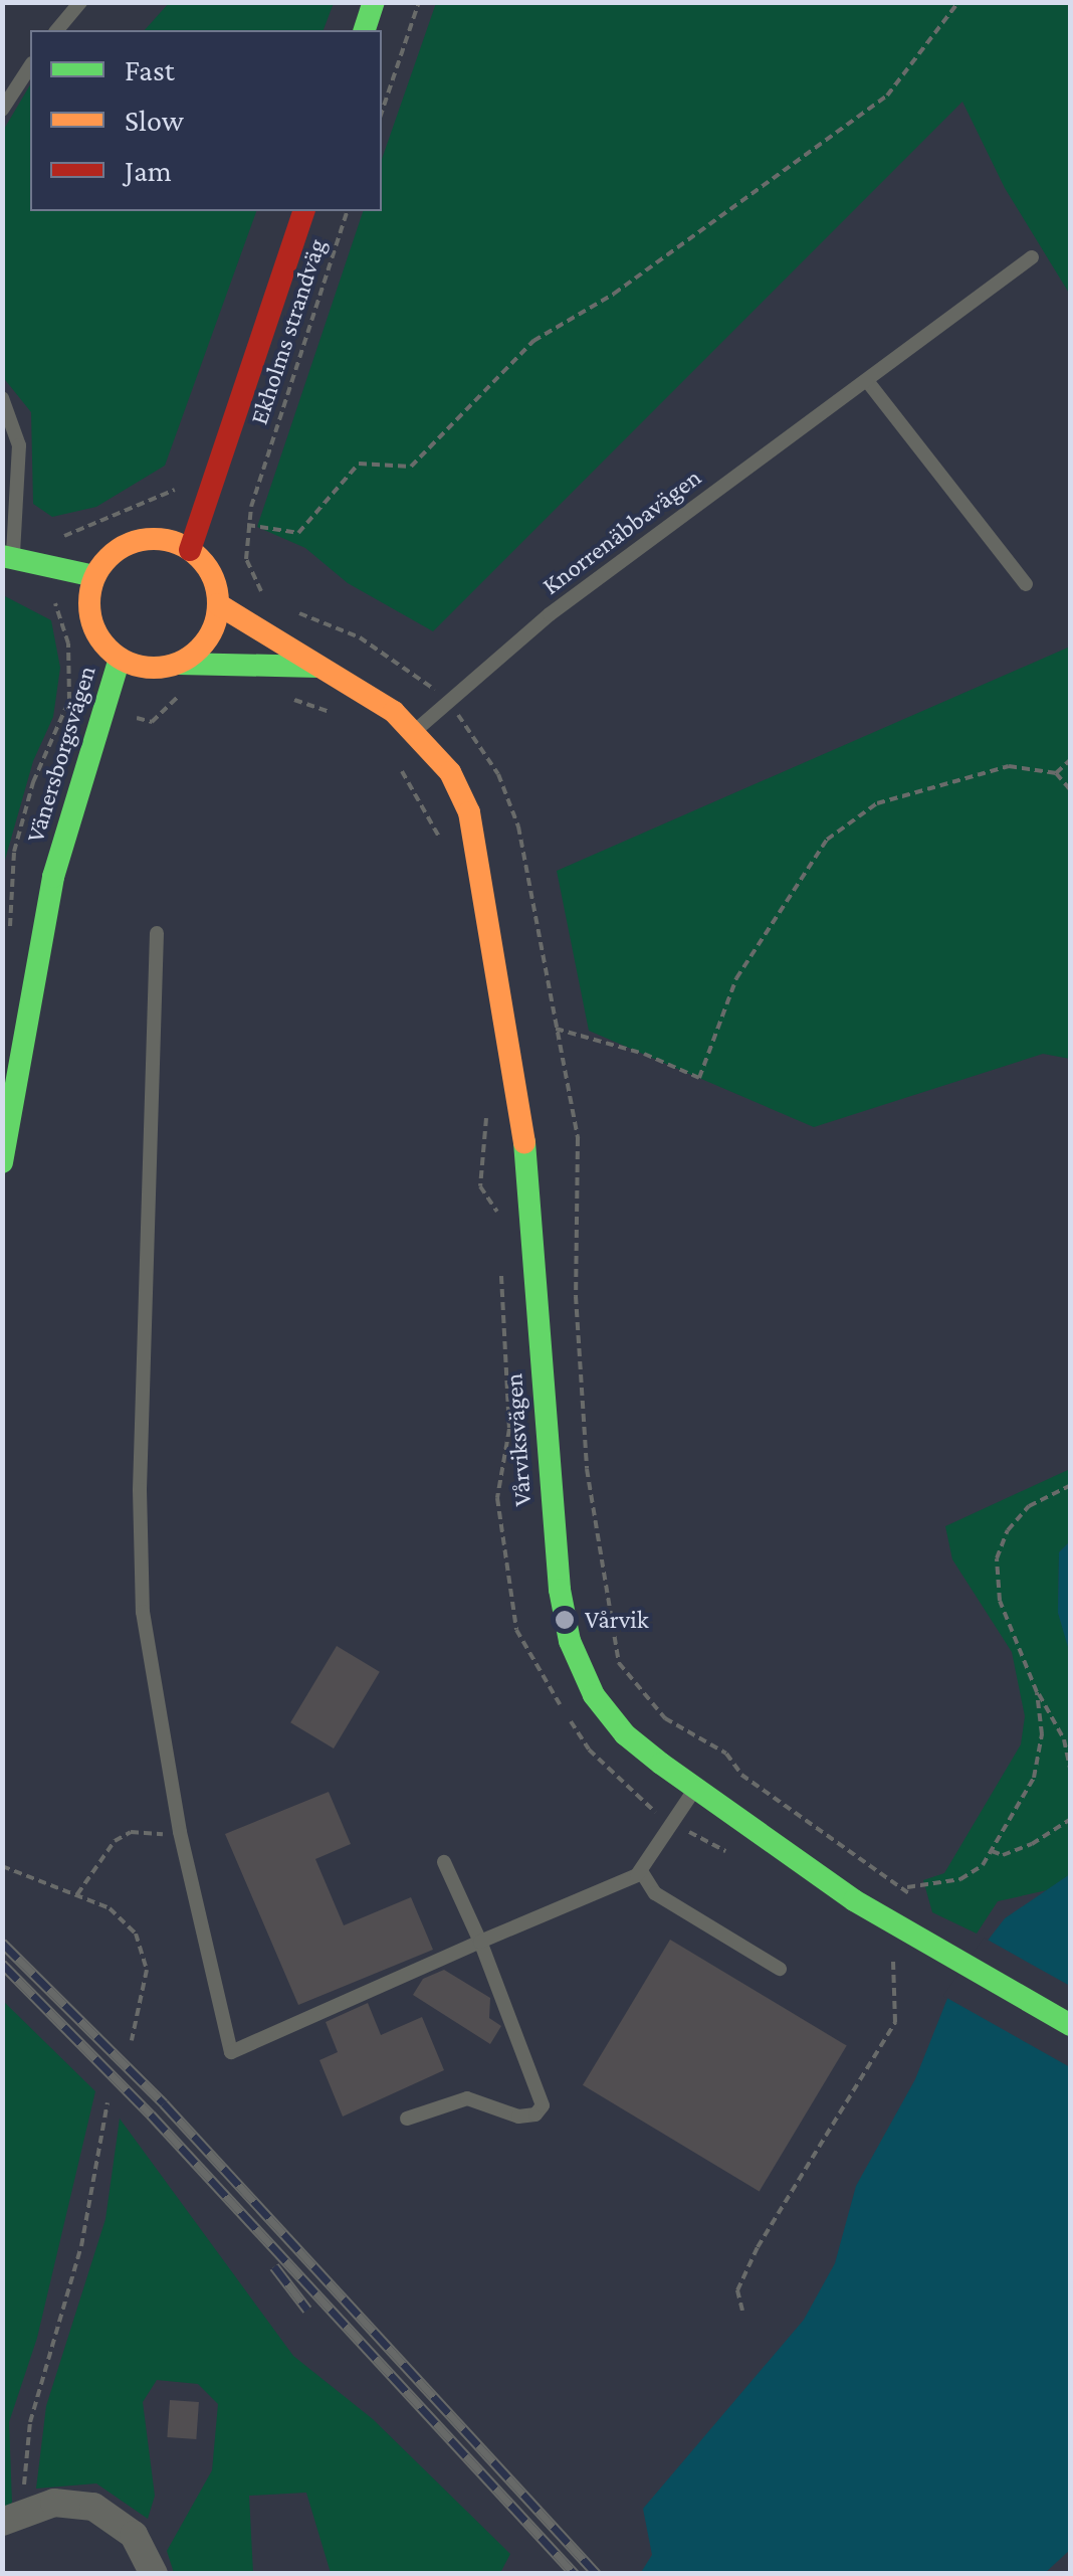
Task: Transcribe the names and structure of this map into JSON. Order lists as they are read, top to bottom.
{
  "streets": {
    "street": ["Vänersborgsvägen", "Vårviksvägen"],
    "lane": ["Knorrenäbbavägen"],
    "path": ["Ekholms strandväg"]
  },
  "crossings": [
    ["Knorrenäbbavägen", "Vårviksvägen"],
    ["Vänersborgsvägen", "Vårviksvägen"]
  ],
  "places": ["Vårvik"],
  "legend": ["Fast", "Slow", "Jam"]
}
